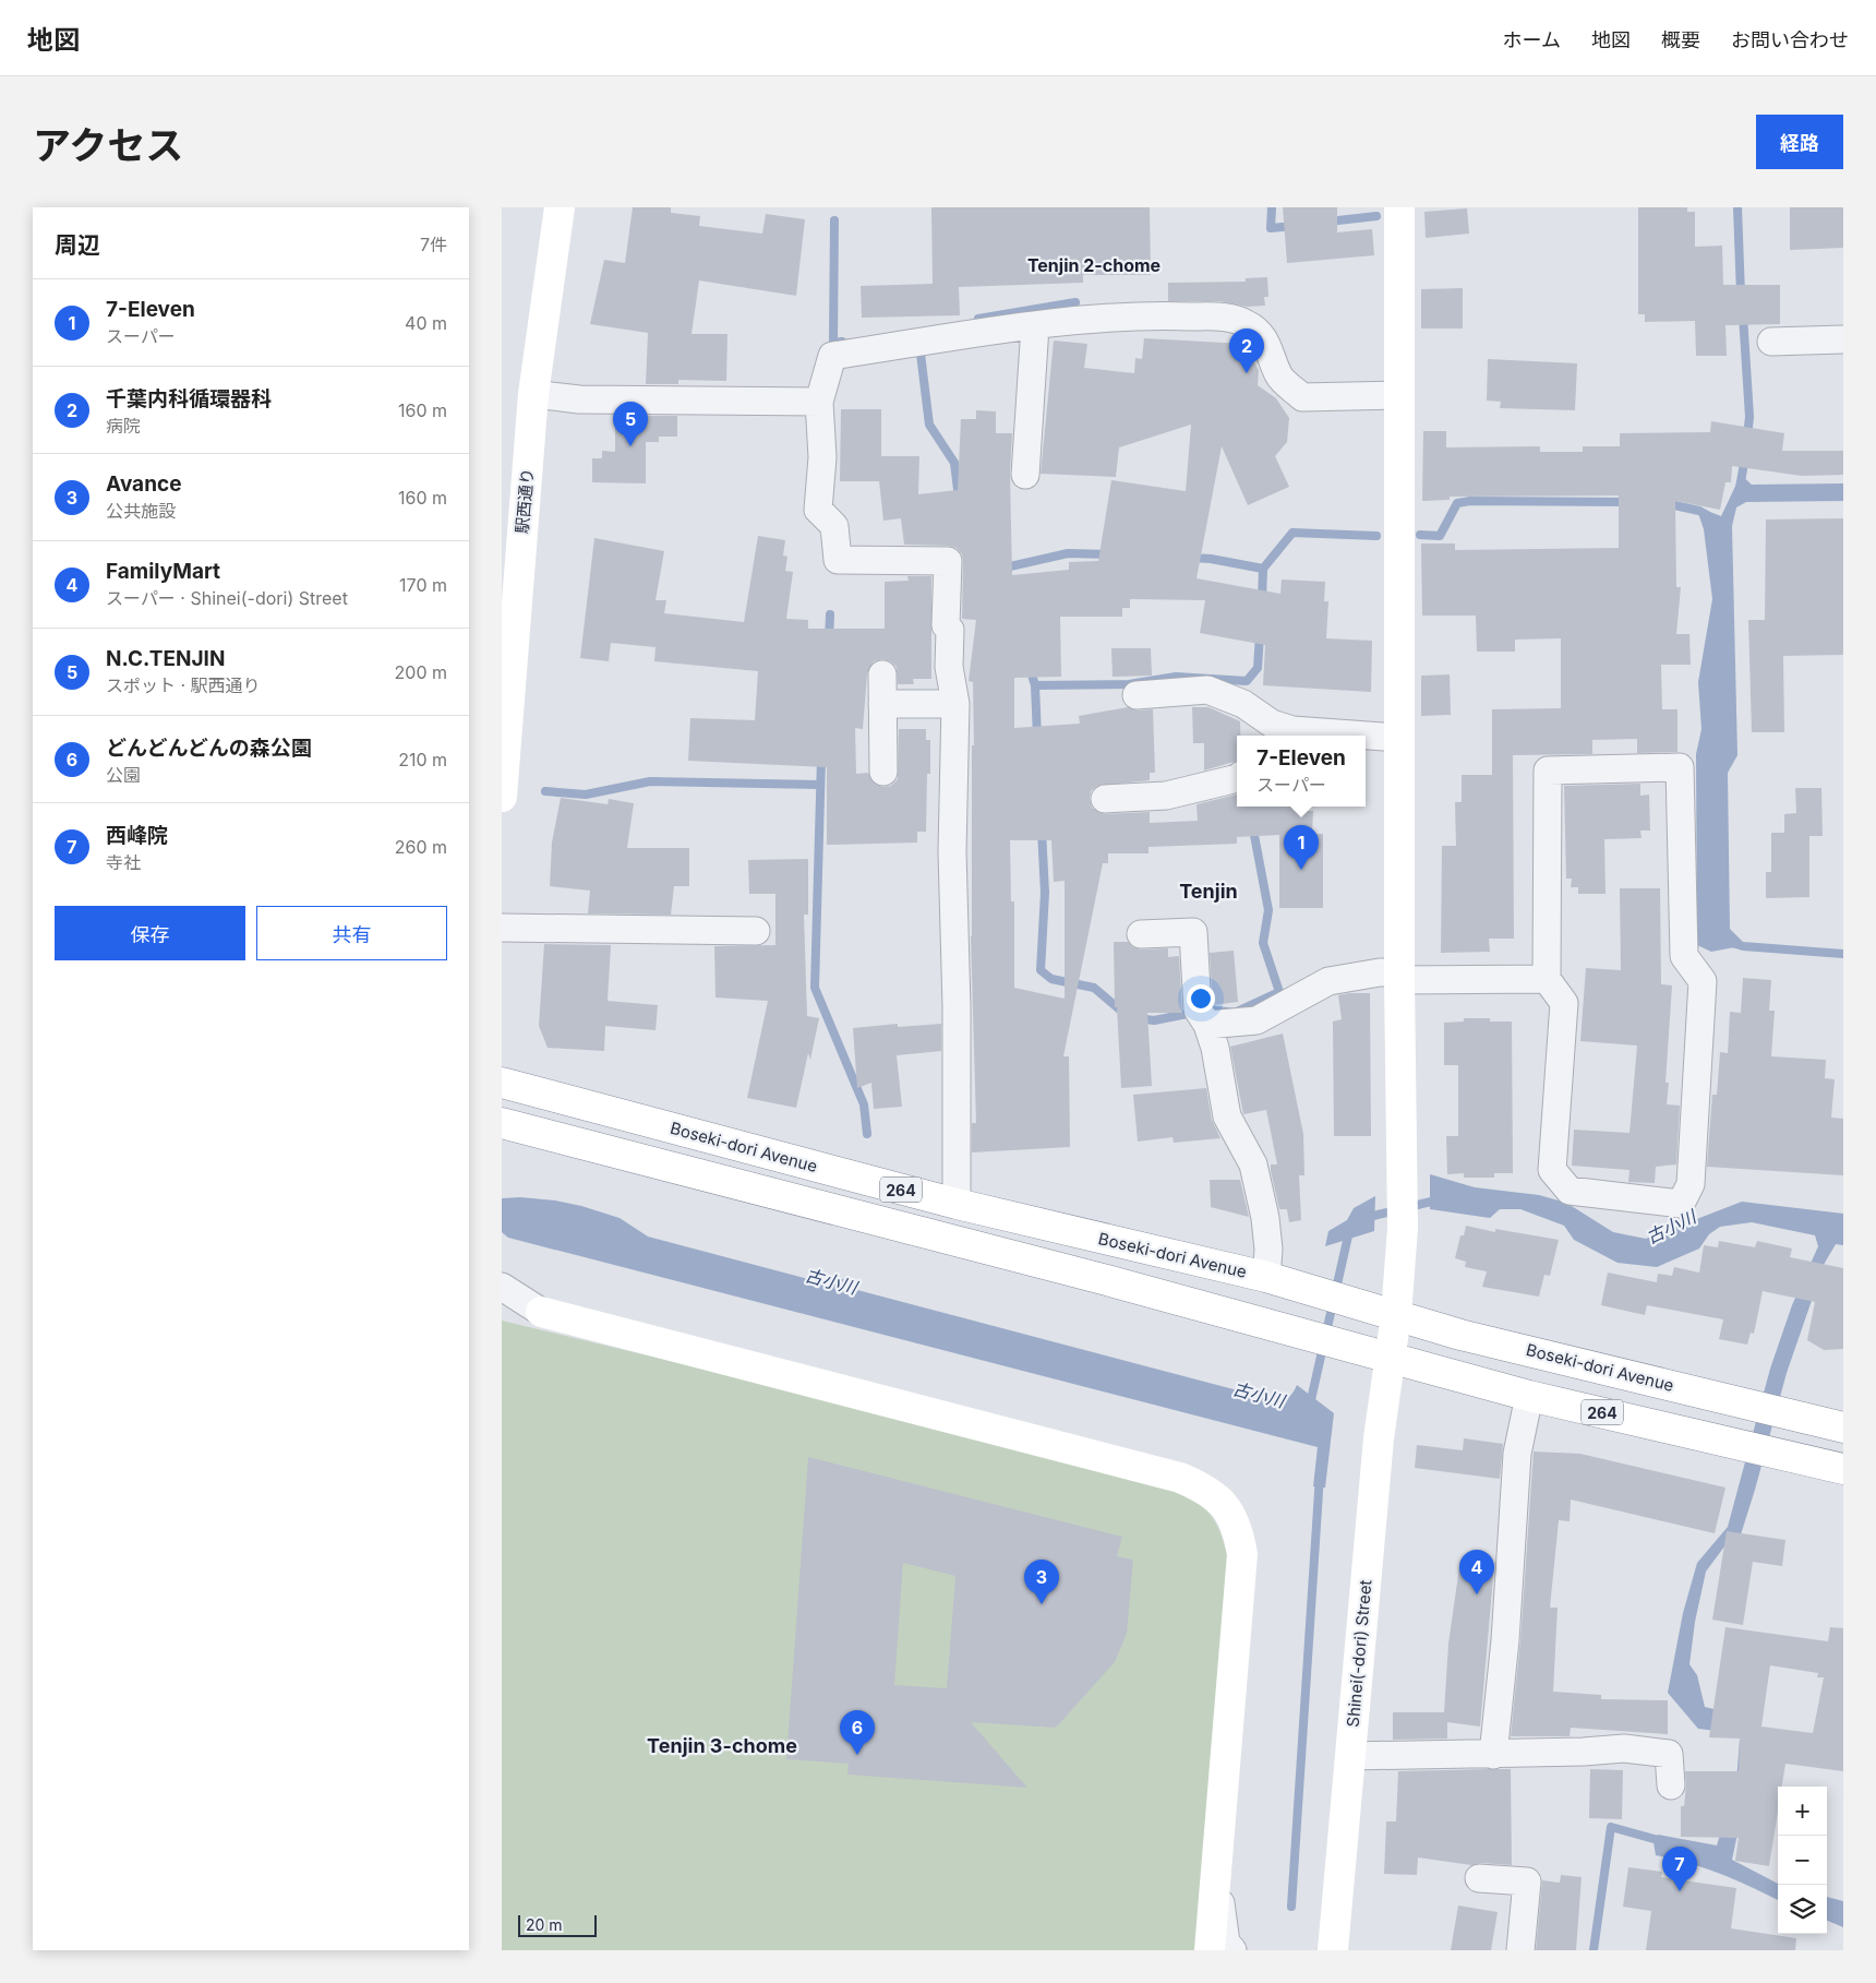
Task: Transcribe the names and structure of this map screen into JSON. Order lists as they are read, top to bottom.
{
  "streets": {
    "main road": [
      "駅西通り",
      "Boseki-dori Avenue",
      "264",
      "Shinei(-dori) Street"
    ]
  },
  "crossings": [
    ["Boseki-dori Avenue", "Shinei(-dori) Street"],
    ["264", "Shinei(-dori) Street"]
  ],
  "districts": ["Tenjin 2-chome", "Tenjin", "Tenjin 3-chome"],
  "water": ["古小川"],
  "scale_bar": "20 m",
  "page": {
    "header": "地図",
    "nav": [
      "ホーム",
      "地図",
      "概要",
      "お問い合わせ"
    ],
    "title": "アクセス",
    "buttons": [
      "経路",
      ["保存", "共有"]
    ],
    "heading": ["周辺", "7件"],
    "list": [
      {
        "mark": "1",
        "name": "7-Eleven",
        "note": "スーパー",
        "value": "40 m"
      },
      {
        "mark": "2",
        "name": "千葉内科循環器科",
        "note": "病院",
        "value": "160 m"
      },
      {
        "mark": "3",
        "name": "Avance",
        "note": "公共施設",
        "value": "160 m"
      },
      {
        "mark": "4",
        "name": "FamilyMart",
        "note": "スーパー · Shinei(-dori) Street",
        "value": "170 m"
      },
      {
        "mark": "5",
        "name": "N.C.TENJIN",
        "note": "スポット · 駅西通り",
        "value": "200 m"
      },
      {
        "mark": "6",
        "name": "どんどんどんの森公園",
        "note": "公園",
        "value": "210 m"
      },
      {
        "mark": "7",
        "name": "西峰院",
        "note": "寺社",
        "value": "260 m"
      }
    ],
    "pins": [
      "2",
      "5",
      "1",
      "4",
      "3",
      "6",
      "7"
    ],
    "popup": ["7-Eleven", "スーパー"],
    "map_buttons": ["+", "−"],
    "scale": "20 m"
  }
}
